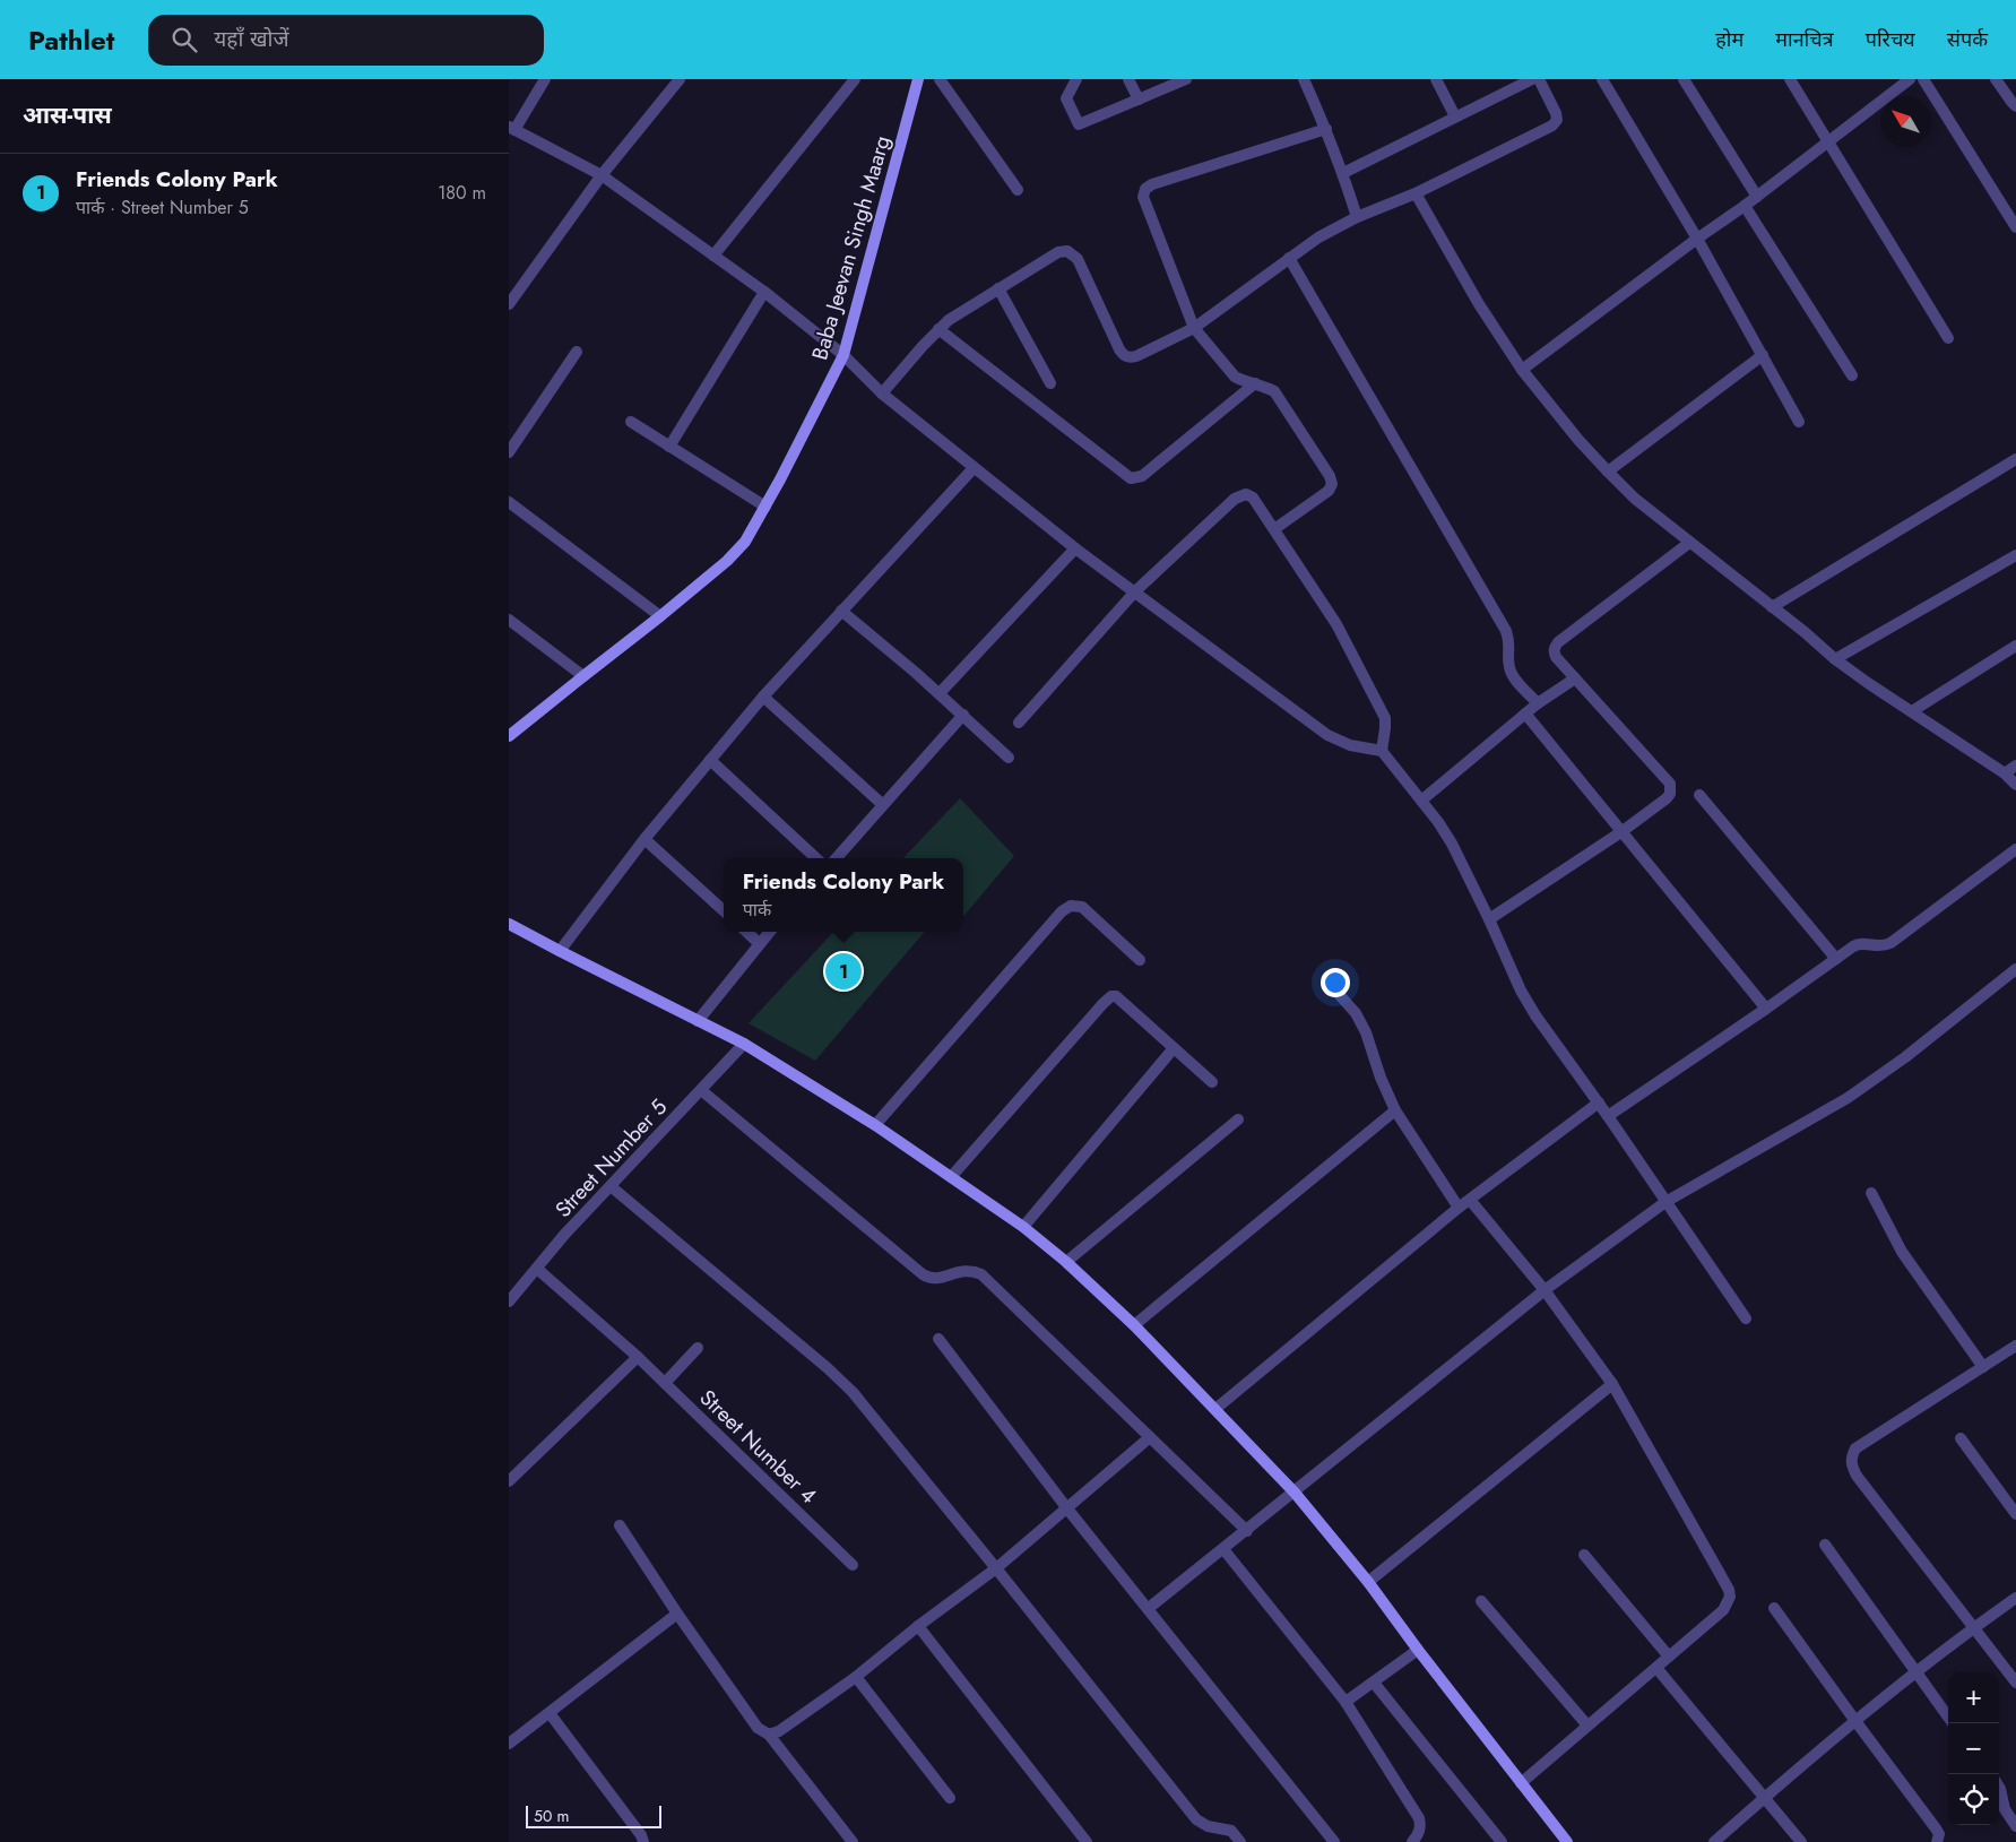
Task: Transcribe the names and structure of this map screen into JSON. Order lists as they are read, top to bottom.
{
  "streets": {
    "street": ["Baba Jeevan Singh Maarg", "Street Number 5", "Street Number 4"]
  },
  "crossings": [
    ["Street Number 5", "Street Number 4"]
  ],
  "scale_bar": "50 m",
  "north": "top left",
  "page": {
    "header": "Pathlet",
    "search": "यहाँ खोजें",
    "nav": [
      "होम",
      "मानचित्र",
      "परिचय",
      "संपर्क"
    ],
    "heading": "आस-पास",
    "list": [
      {
        "mark": "1",
        "name": "Friends Colony Park",
        "note": "पार्क · Street Number 5",
        "value": "180 m"
      }
    ],
    "popup": ["Friends Colony Park", "पार्क"],
    "pins": "1",
    "map_buttons": ["+", "−"],
    "scale": "50 m"
  }
}
